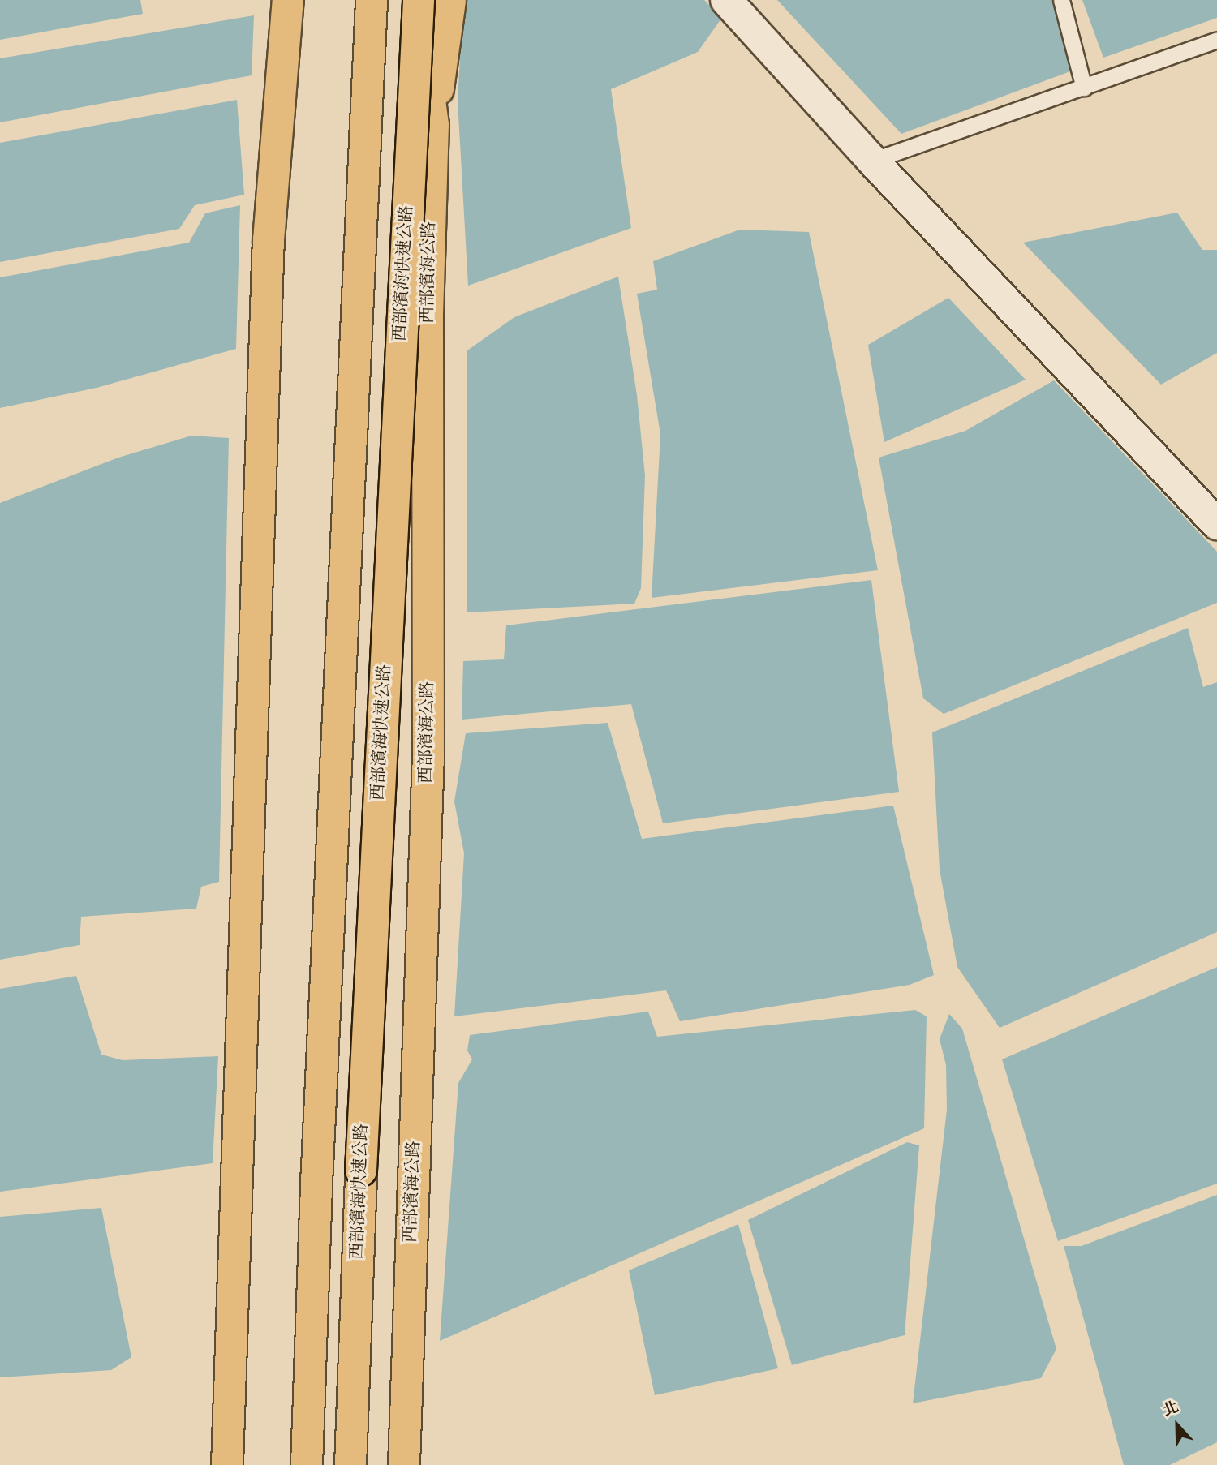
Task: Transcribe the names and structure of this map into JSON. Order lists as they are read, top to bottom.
{
  "streets": {
    "main road": ["西部濱海公路", "西部濱海快速公路"]
  },
  "crossings": [
    ["西部濱海公路", "西部濱海快速公路"]
  ],
  "north": "top"
}
